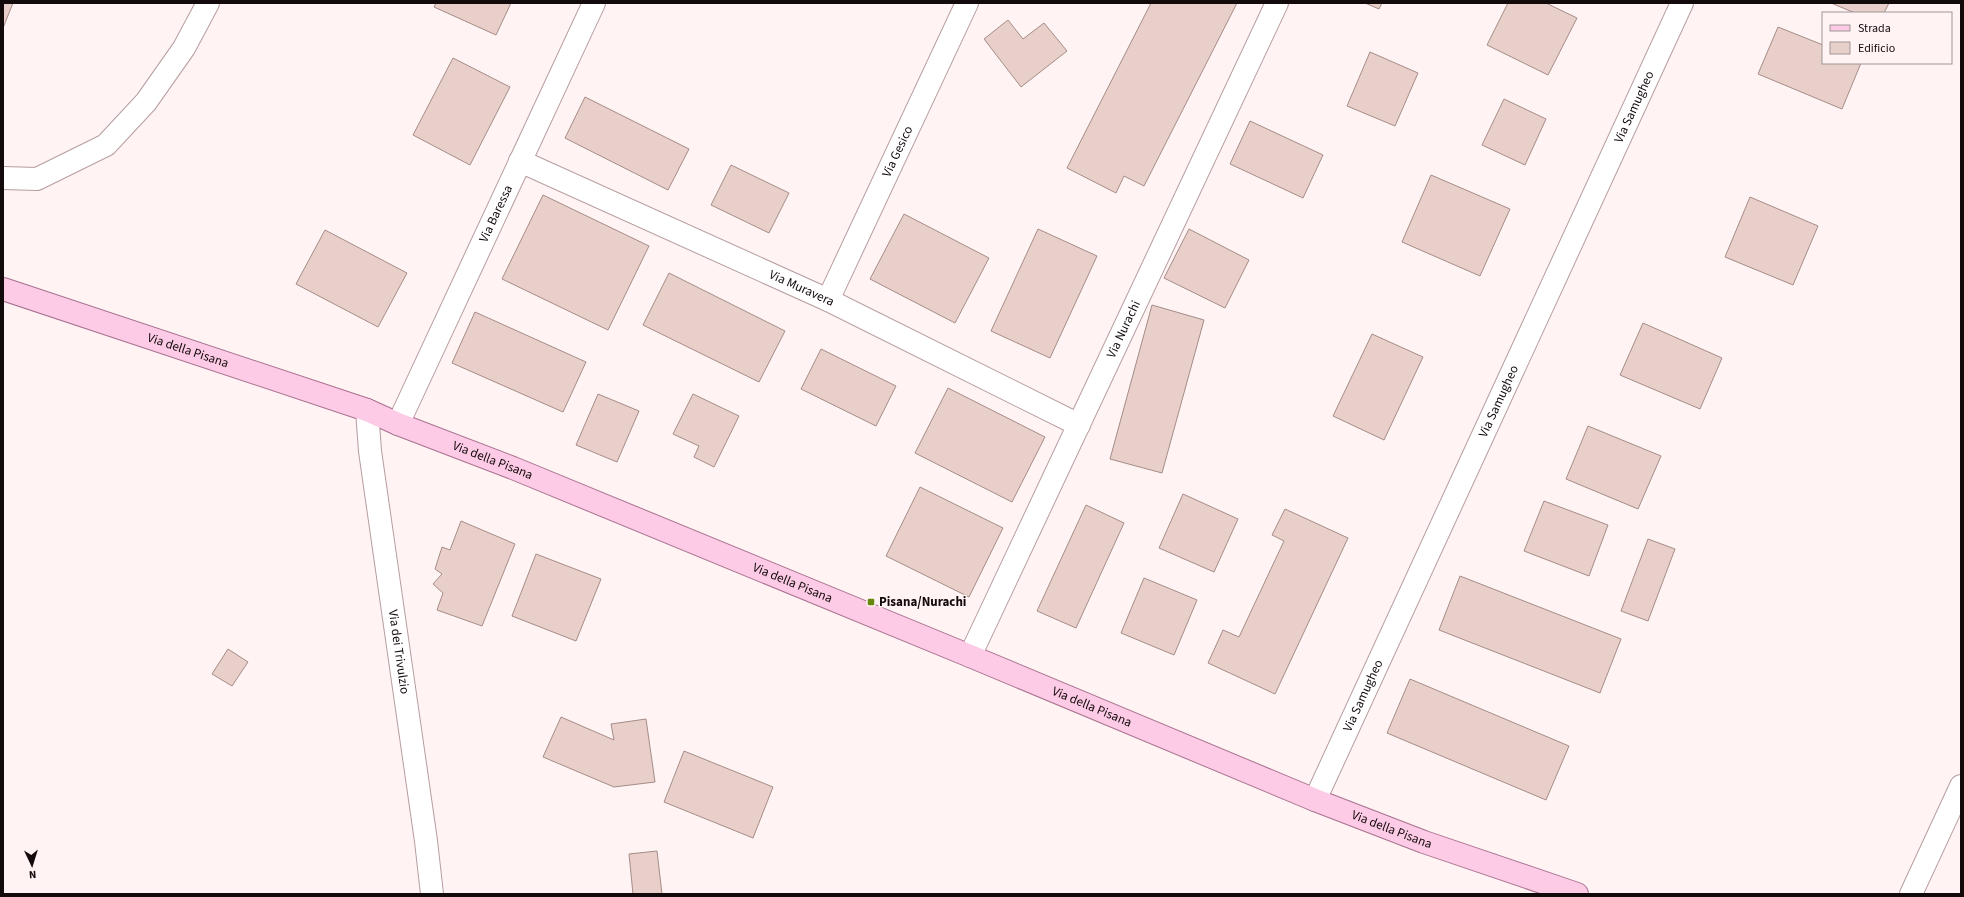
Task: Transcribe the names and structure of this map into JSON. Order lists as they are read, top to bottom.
{
  "streets": {
    "main road": ["Via della Pisana"],
    "street": [
      "Via Samugheo",
      "Via Gesico",
      "Via Baressa",
      "Via Muravera",
      "Via Nurachi",
      "Via dei Trivulzio"
    ]
  },
  "crossings": [
    ["Via Samugheo", "Via della Pisana"],
    ["Via Gesico", "Via Muravera"],
    ["Via Baressa", "Via Muravera"],
    ["Via Baressa", "Via della Pisana"],
    ["Via Muravera", "Via Nurachi"],
    ["Via Nurachi", "Via della Pisana"],
    ["Via della Pisana", "Via dei Trivulzio"]
  ],
  "places": {
    "transit": ["Pisana/Nurachi"]
  },
  "legend": ["Strada", "Edificio"],
  "north": "bottom"
}
